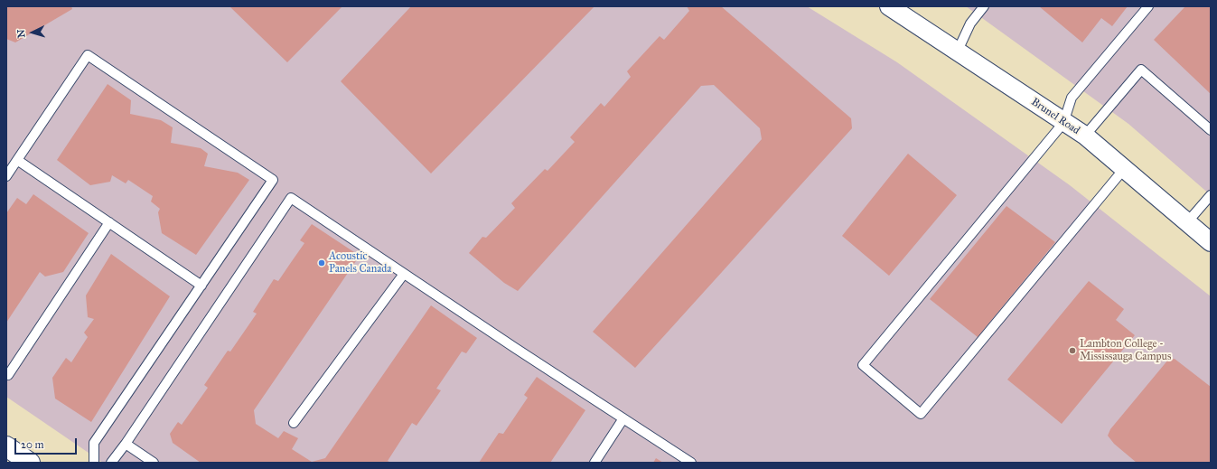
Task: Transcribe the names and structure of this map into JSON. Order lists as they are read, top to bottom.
{
  "streets": {
    "street": ["Brunel Road"]
  },
  "places": ["Acoustic Panels Canada", "Lambton College - Mississauga Campus"],
  "scale_bar": "20 m",
  "north": "left"
}
